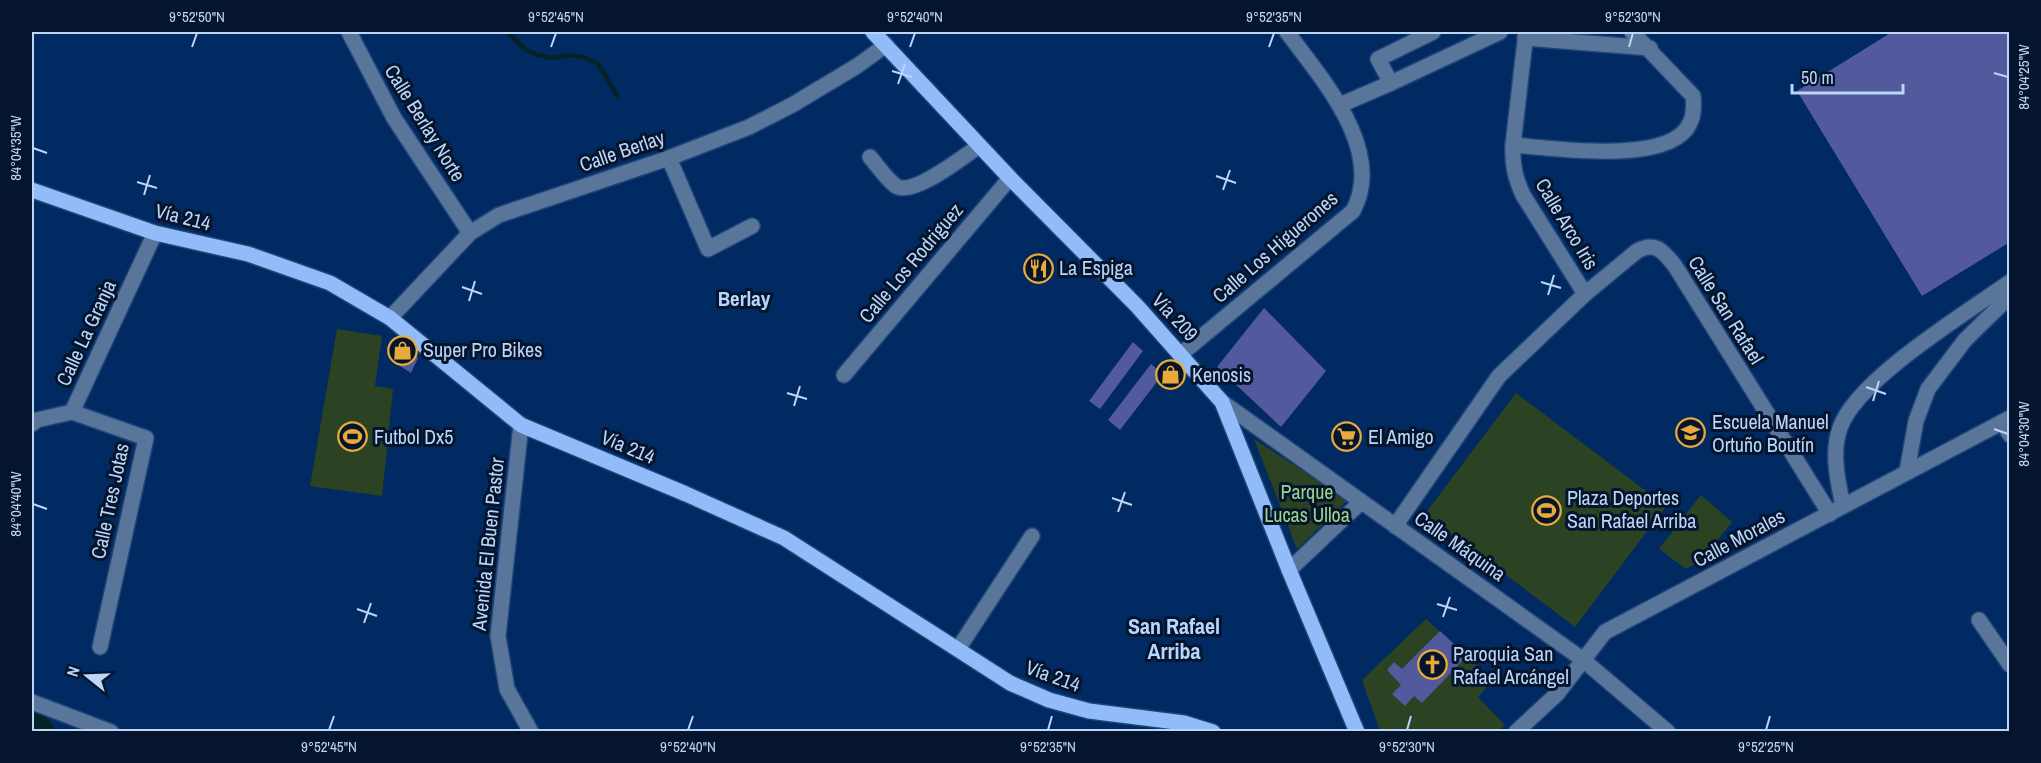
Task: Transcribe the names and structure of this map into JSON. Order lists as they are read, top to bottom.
{
  "streets": {
    "main road": ["Vía 214", "Vía 209"],
    "street": [
      "Calle Berlay Norte",
      "Calle Berlay",
      "Calle Arco Iris",
      "Calle Los Higuerones",
      "Calle Los Rodriguez",
      "Calle San Rafael",
      "Calle La Granja",
      "Calle Tres Jotas",
      "Calle Morales",
      "Avenida El Buen Pastor",
      "Calle Máquina"
    ]
  },
  "crossings": [
    ["Calle Berlay Norte", "Calle Berlay"],
    ["Calle Berlay", "Vía 214"],
    ["Calle Berlay", "Vía 209"],
    ["Vía 214", "Calle La Granja"],
    ["Vía 214", "Avenida El Buen Pastor"],
    ["Calle Arco Iris", "Calle San Rafael"],
    ["Calle Los Higuerones", "Vía 209"],
    ["Calle Los Rodriguez", "Vía 209"],
    ["Calle San Rafael", "Calle Morales"],
    ["Calle San Rafael", "Calle Máquina"],
    ["Vía 209", "Calle Máquina"],
    ["Calle La Granja", "Calle Tres Jotas"],
    ["Calle Morales", "Calle Máquina"]
  ],
  "districts": ["Berlay", "San Rafael Arriba"],
  "parks": ["Parque Lucas Ulloa"],
  "places": {
    "restaurant": ["La Espiga"],
    "shop": ["Super Pro Bikes", "Kenosis"],
    "school or university": ["Escuela Manuel Ortuño Boutín"],
    "sports": ["Futbol Dx5", "Plaza Deportes San Rafael Arriba"],
    "supermarket": ["El Amigo"],
    "church": ["Paroquia San Rafael Arcángel"]
  },
  "scale_bar": "50 m",
  "north": "left",
  "coordinates": [
    "9°52'50\"N",
    "9°52'45\"N",
    "9°52'40\"N",
    "9°52'35\"N",
    "9°52'30\"N",
    "84°04'25\"W",
    "84°04'35\"W",
    "84°04'30\"W",
    "84°04'40\"W",
    "9°52'25\"N"
  ]
}
